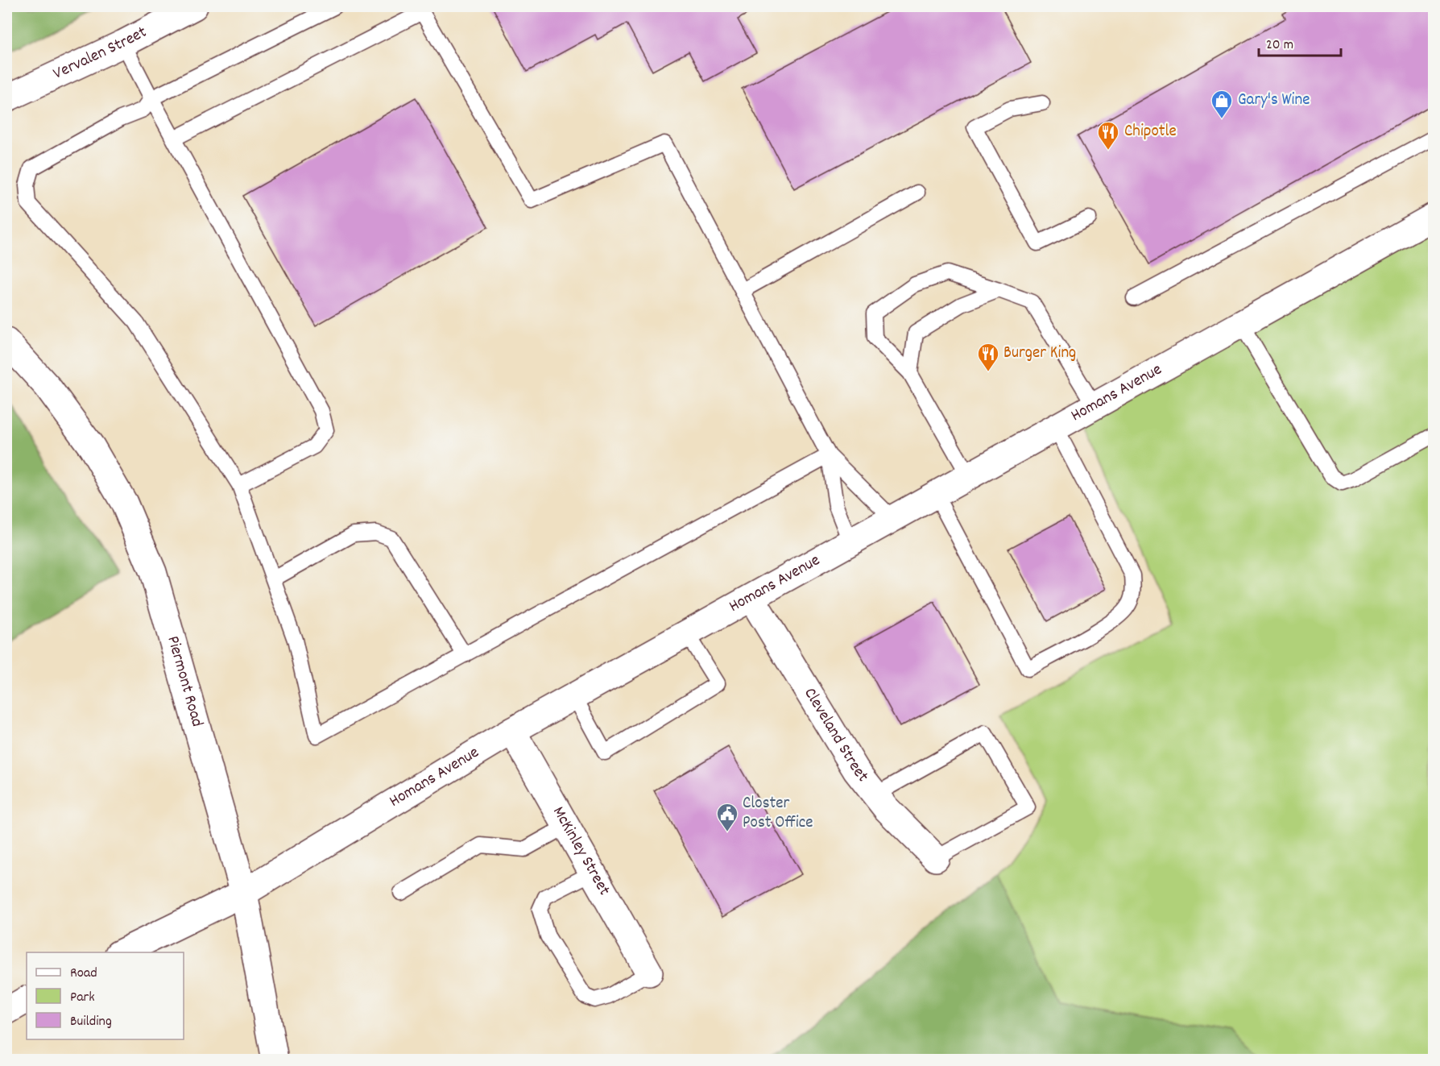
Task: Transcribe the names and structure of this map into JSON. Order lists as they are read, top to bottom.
{
  "streets": {
    "street": [
      "Vervalen Street",
      "Homans Avenue",
      "Piermont Road",
      "Cleveland Street",
      "McKinley Street"
    ]
  },
  "crossings": [
    ["Homans Avenue", "Piermont Road"],
    ["Homans Avenue", "Cleveland Street"],
    ["Homans Avenue", "McKinley Street"]
  ],
  "places": {
    "shop": ["Gary's Wine"],
    "restaurant": ["Chipotle", "Burger King"],
    "public building": ["Closter Post Office"]
  },
  "legend": ["Road", "Park", "Building"],
  "scale_bar": "20 m"
}
